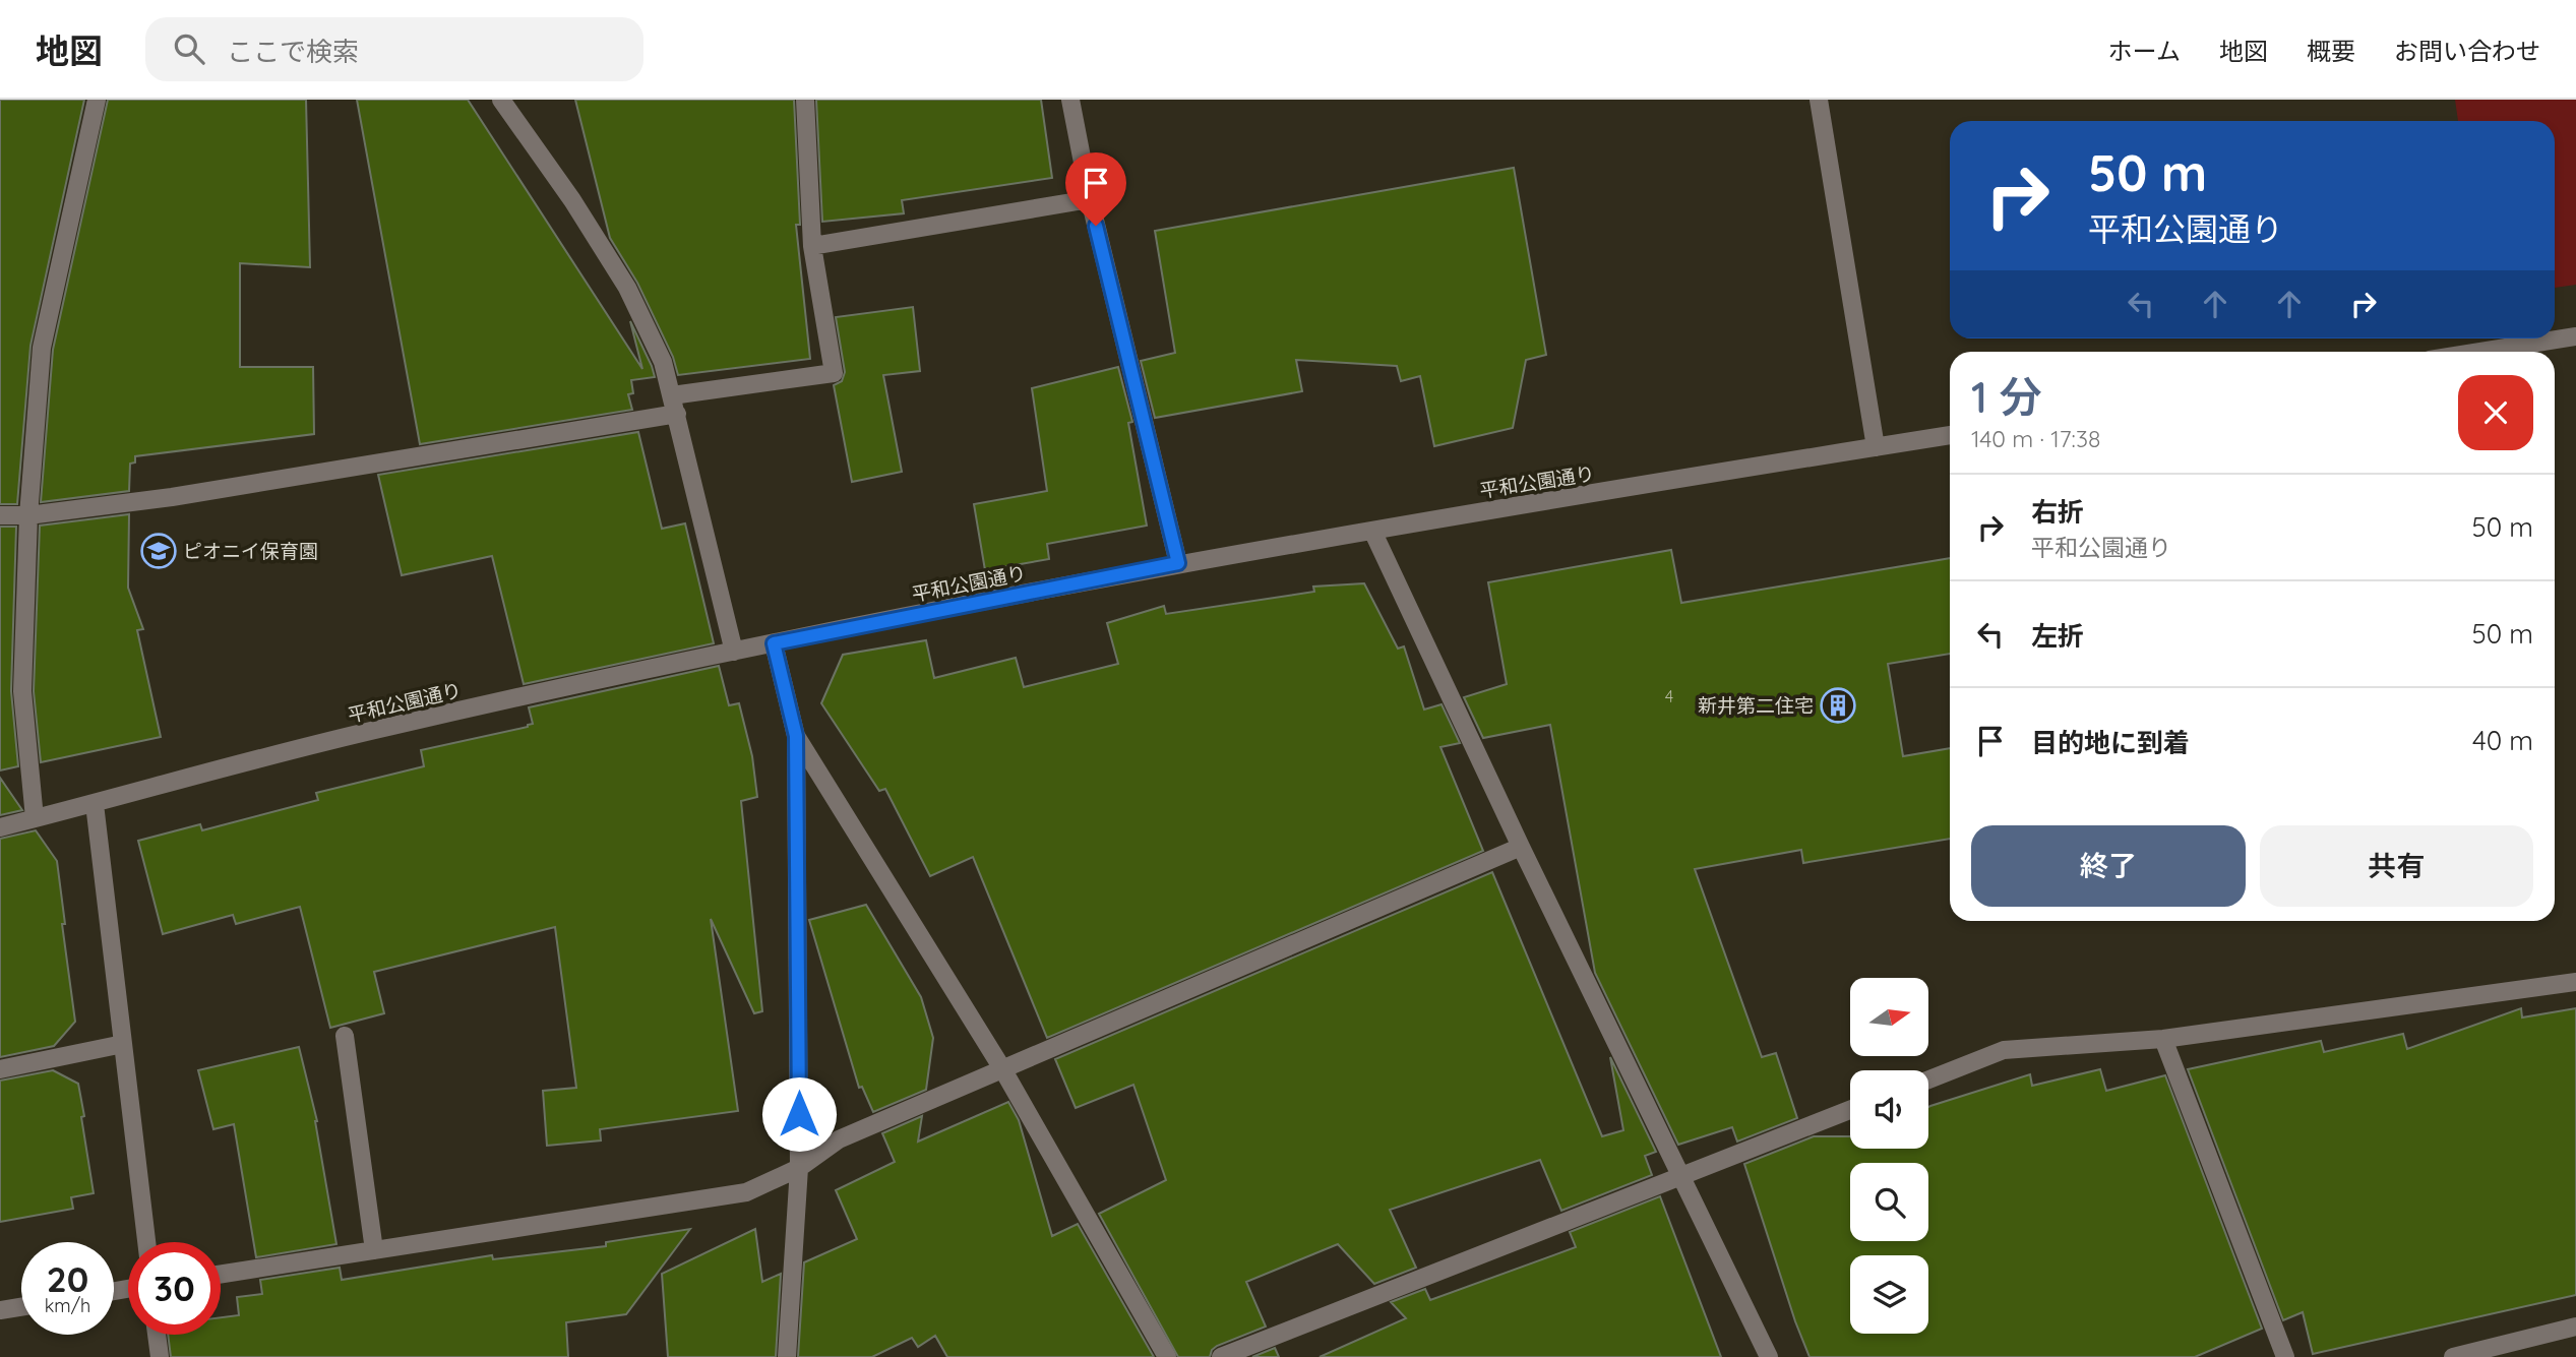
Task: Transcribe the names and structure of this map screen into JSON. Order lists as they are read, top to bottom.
{
  "streets": {
    "street": ["平和公園通り"]
  },
  "places": {
    "school or university": ["ピオニイ保育園"],
    "building": ["新井第二住宅"]
  },
  "house_numbers": ["4"],
  "north": "right",
  "page": {
    "header": "地図",
    "search": "ここで検索",
    "nav": [
      "ホーム",
      "地図",
      "概要",
      "お問い合わせ"
    ],
    "turn": ["50 m", "平和公園通り"],
    "heading": ["1 分", "140 m · 17:38"],
    "list": [
      {
        "name": "右折",
        "note": "平和公園通り",
        "value": "50 m"
      },
      {
        "name": "左折",
        "value": "50 m"
      },
      {
        "name": "目的地に到着",
        "value": "40 m"
      }
    ],
    "buttons": ["終了", "共有"],
    "speed": "20 km/h",
    "limit": "30"
  }
}
